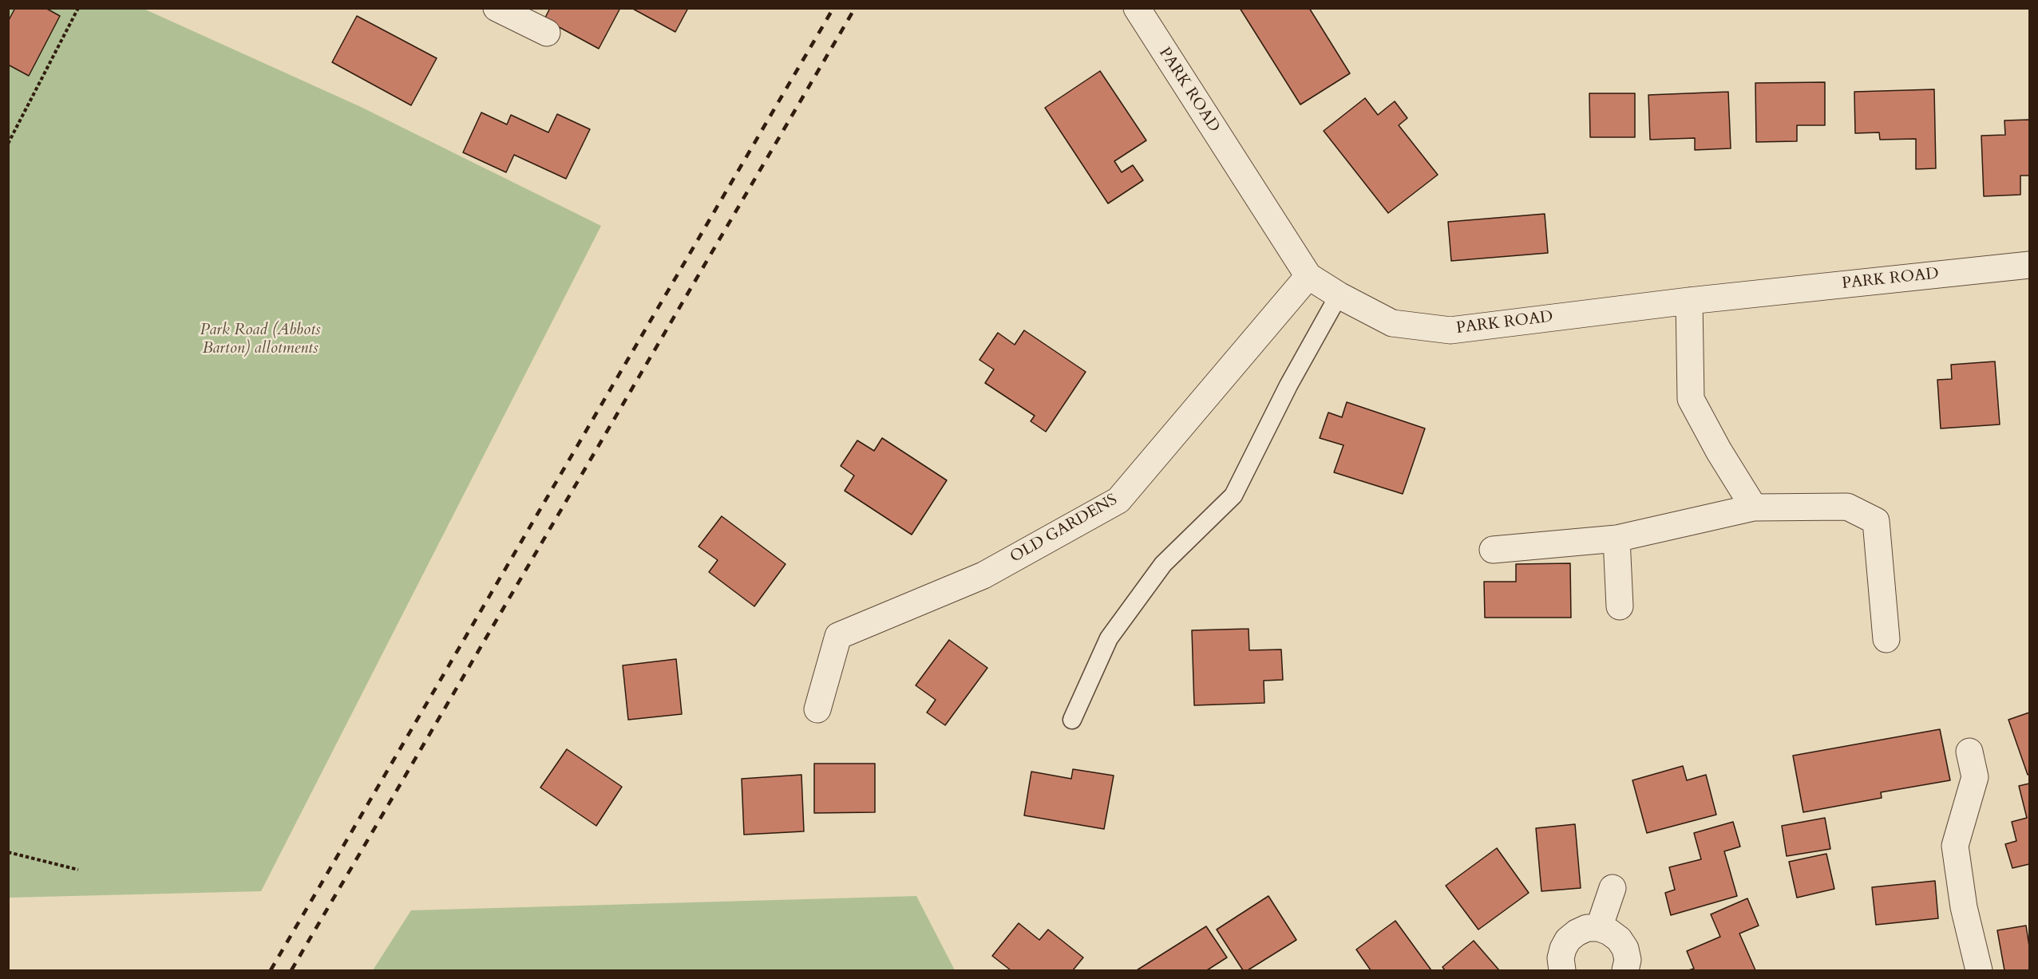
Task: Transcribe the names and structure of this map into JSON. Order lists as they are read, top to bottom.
{
  "streets": {
    "street": ["PARK ROAD", "OLD GARDENS"]
  },
  "crossings": [
    ["PARK ROAD", "OLD GARDENS"]
  ],
  "parks": ["Park Road (Abbots Barton) allotments"]
}
